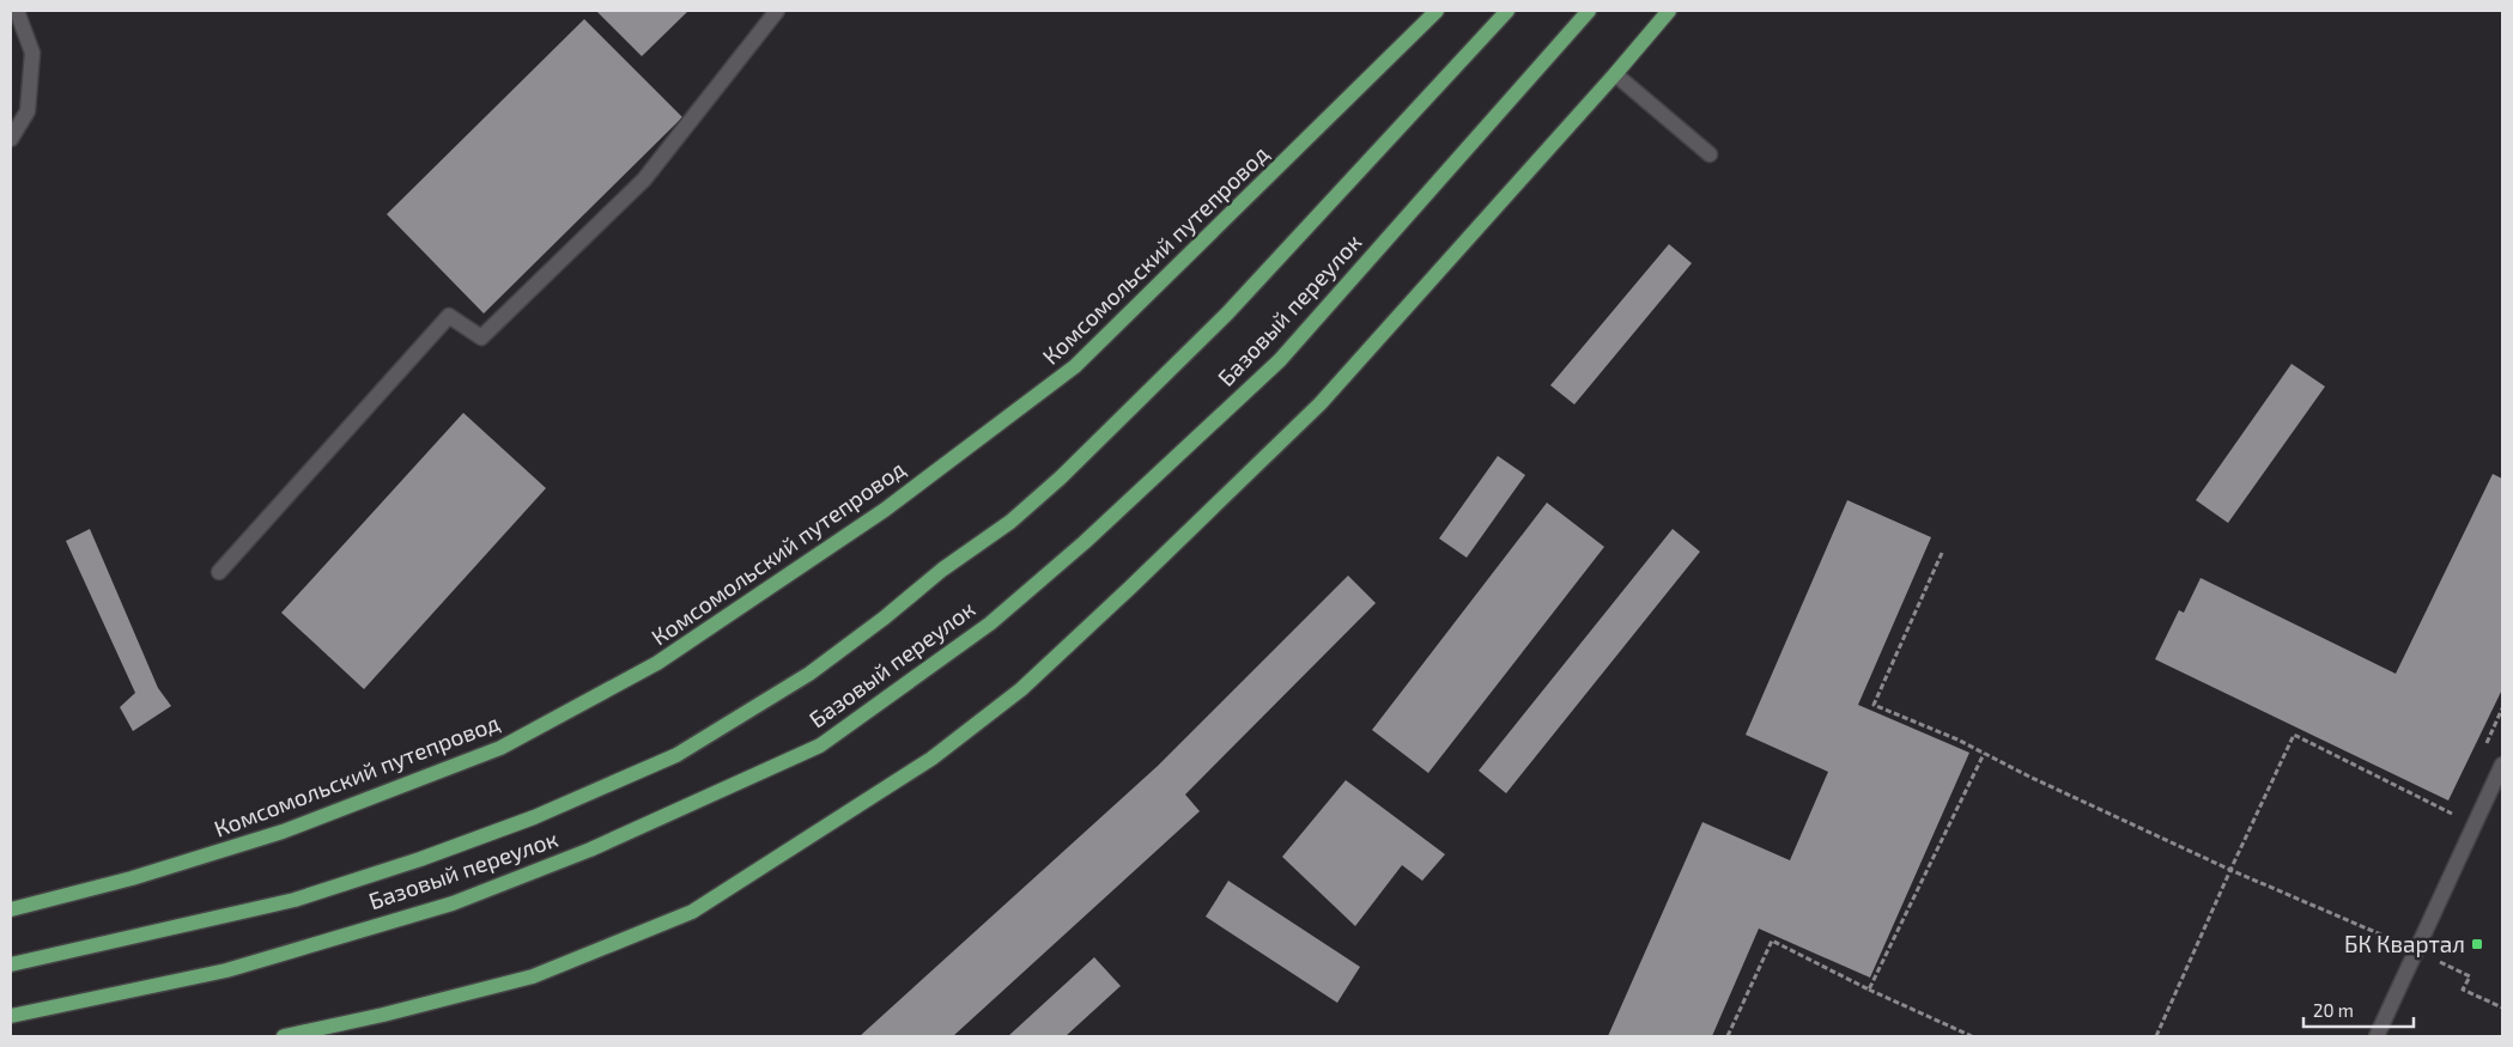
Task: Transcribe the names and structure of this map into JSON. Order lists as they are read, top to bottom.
{
  "streets": {
    "main road": ["Комсомольский путепровод", "Базовый переулок"]
  },
  "places": {
    "transit": ["БК Квартал"]
  },
  "scale_bar": "20 m"
}
